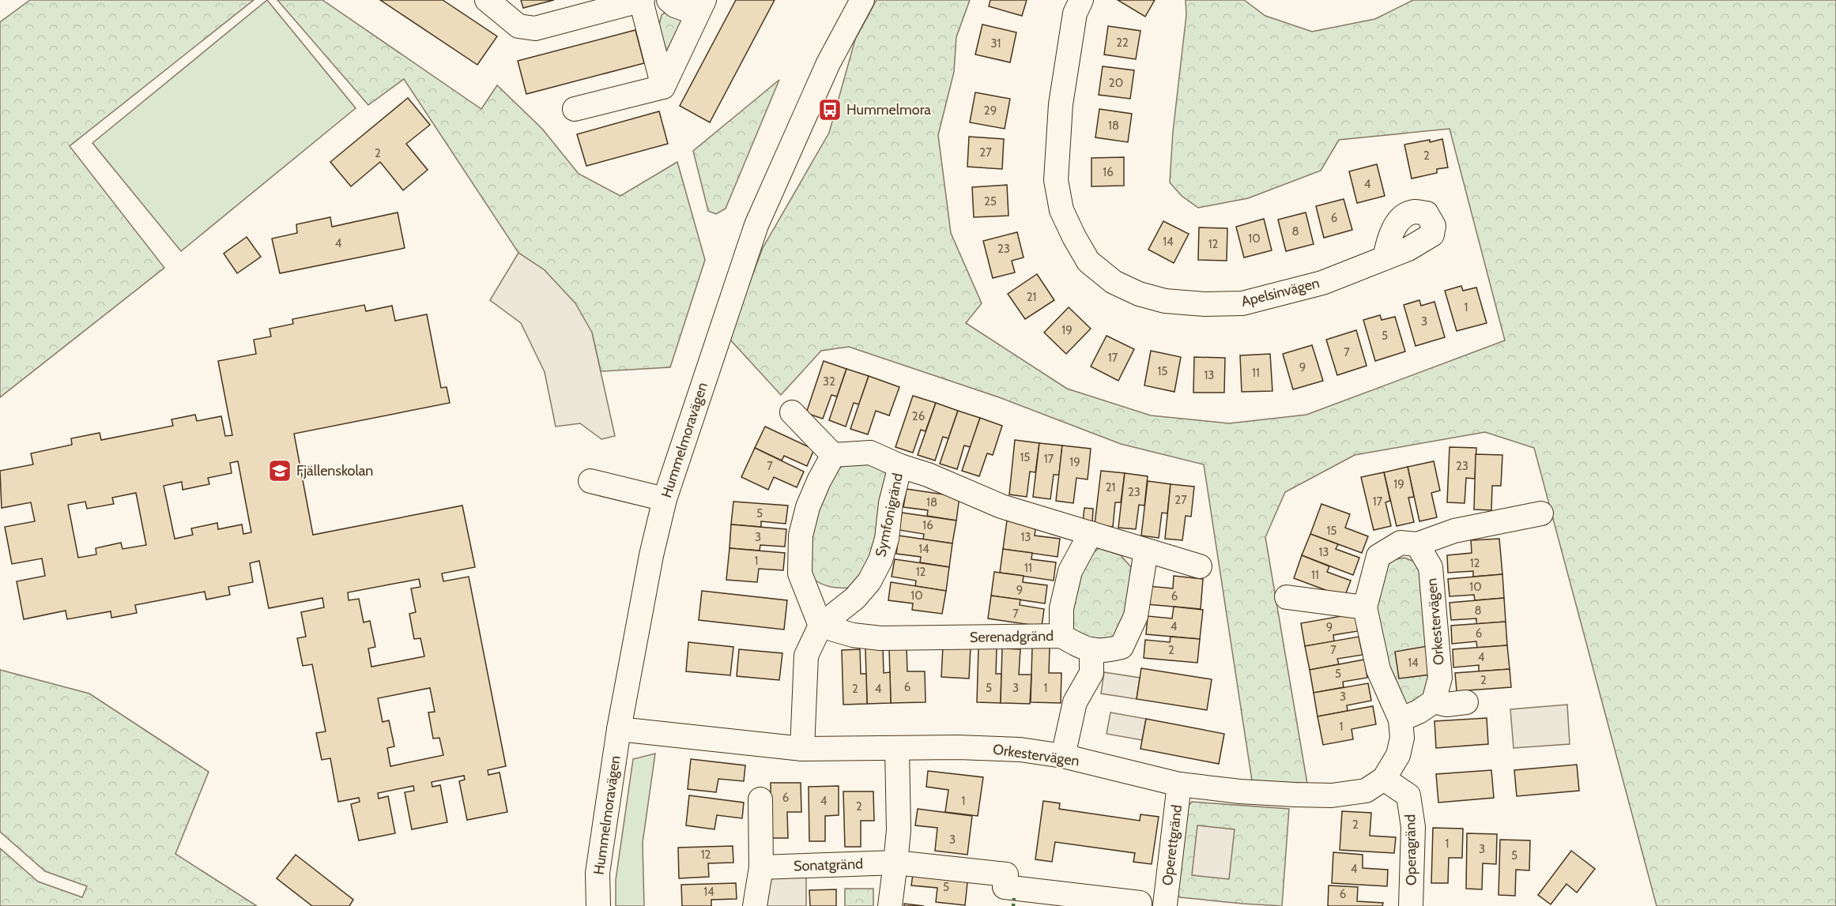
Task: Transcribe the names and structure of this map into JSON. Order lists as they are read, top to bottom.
{
  "streets": {
    "street": [
      "Apelsinvägen",
      "Hummelmoravägen",
      "Symfonigränd",
      "Orkestervägen",
      "Serenadgränd",
      "Operettgränd",
      "Operagränd",
      "Sonatgränd"
    ]
  },
  "crossings": [
    ["Hummelmoravägen", "Orkestervägen"],
    ["Symfonigränd", "Orkestervägen"],
    ["Symfonigränd", "Serenadgränd"],
    ["Orkestervägen", "Operettgränd"],
    ["Orkestervägen", "Operagränd"]
  ],
  "places": {
    "bus stop": ["Hummelmora"],
    "school or university": ["Fjällenskolan"]
  },
  "house_numbers": [
    "22",
    "31",
    "20",
    "29",
    "18",
    "27",
    "2",
    "2",
    "16",
    "4",
    "25",
    "6",
    "8",
    "10",
    "14",
    "4",
    "12",
    "23",
    "21",
    "1",
    "3",
    "19",
    "5",
    "7",
    "17",
    "9",
    "15",
    "11",
    "13",
    "32",
    "26",
    "15",
    "17",
    "19",
    "7",
    "23",
    "19",
    "21",
    "23",
    "27",
    "17",
    "18",
    "5",
    "16",
    "15",
    "3",
    "13",
    "14",
    "13",
    "1",
    "12",
    "11",
    "12",
    "11",
    "10",
    "9",
    "10",
    "6",
    "8",
    "7",
    "4",
    "9",
    "6",
    "2",
    "7",
    "4",
    "14",
    "5",
    "2",
    "6",
    "5",
    "3",
    "1",
    "2",
    "4",
    "3",
    "1",
    "6",
    "4",
    "1",
    "2",
    "2",
    "3",
    "1",
    "3",
    "12",
    "5",
    "4",
    "5",
    "14",
    "6"
  ]
}
